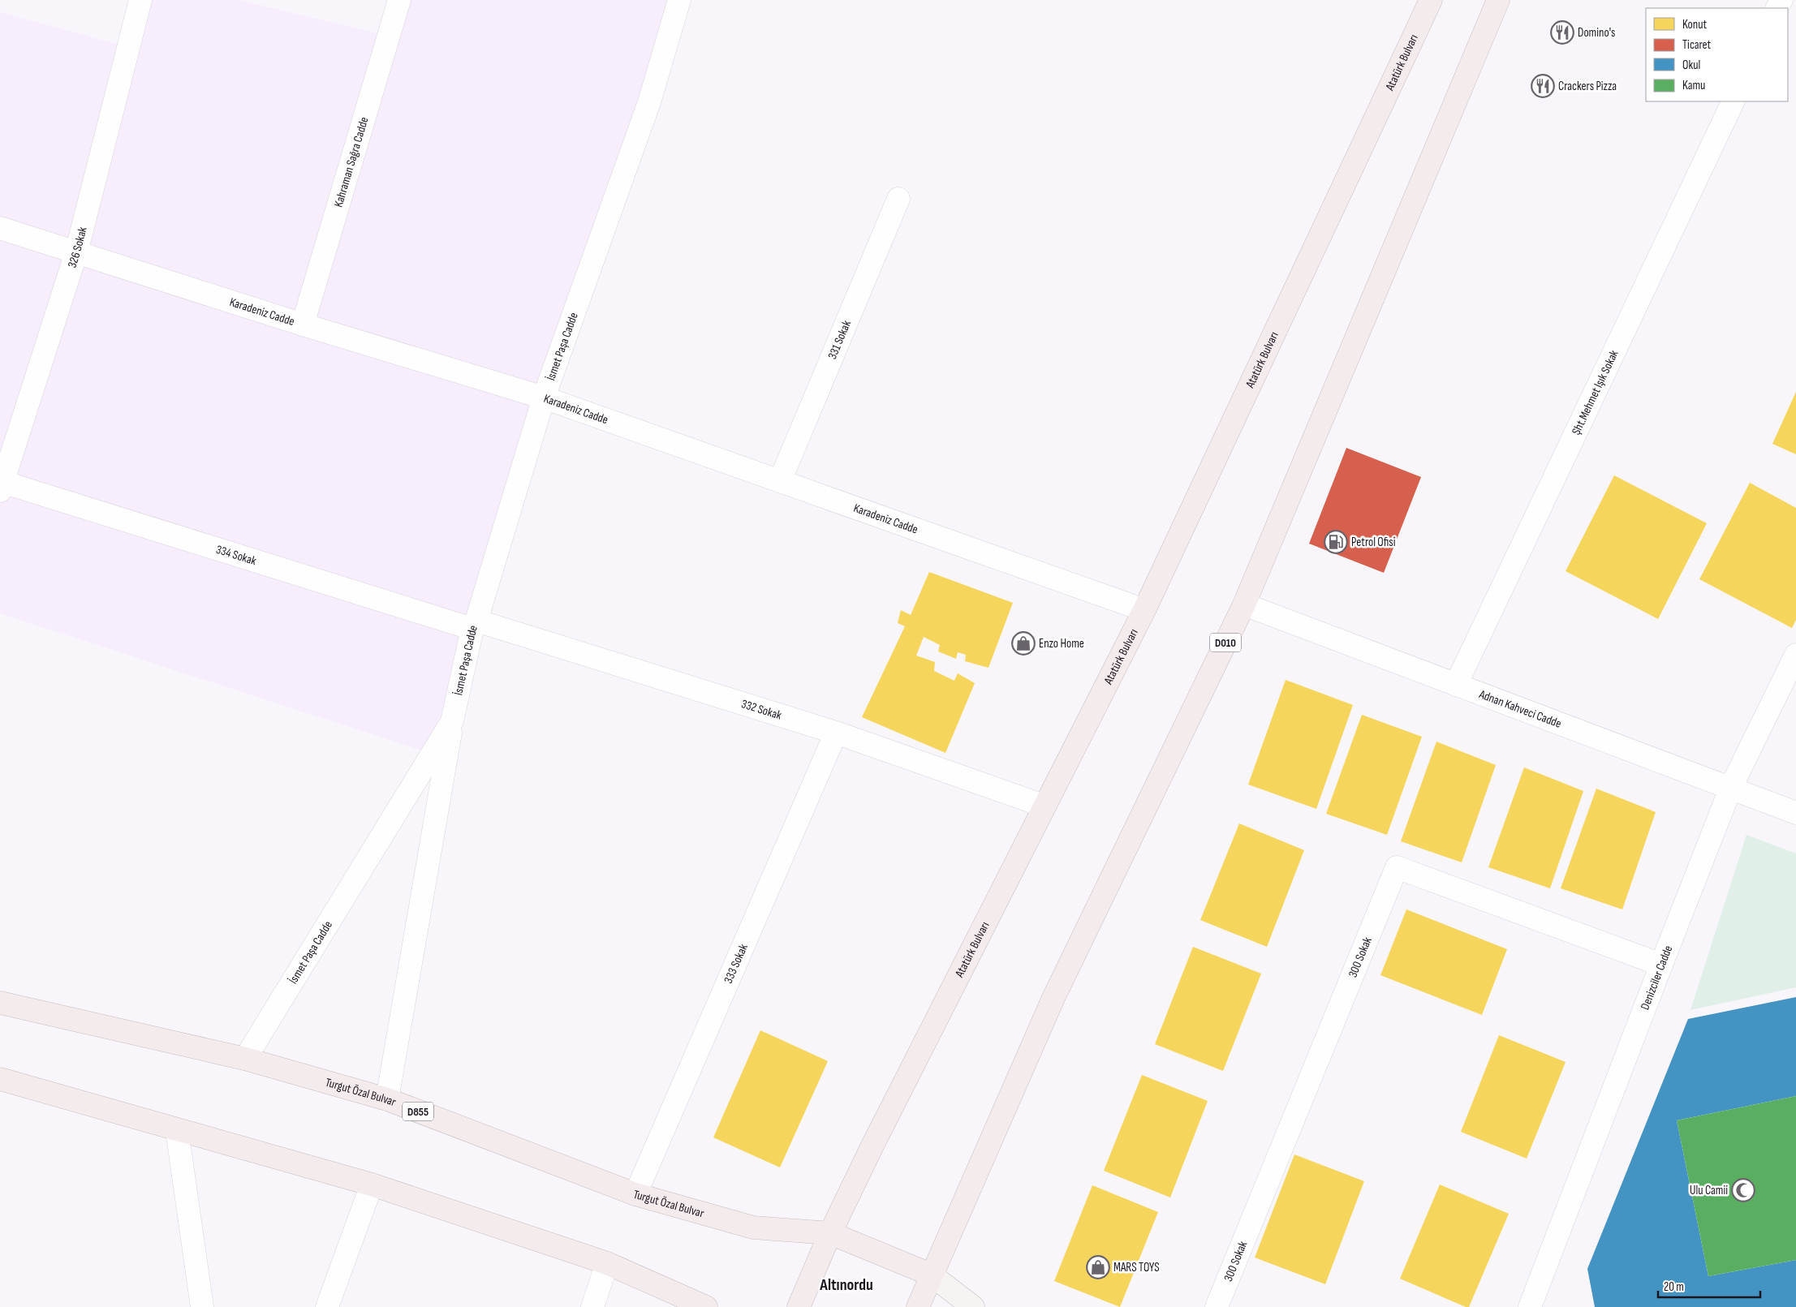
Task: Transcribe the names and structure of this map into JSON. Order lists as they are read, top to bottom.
{
  "streets": {
    "highway": [
      "Atatürk Bulvarı",
      "D010",
      "Turgut Özal Bulvar",
      "D855"
    ],
    "street": [
      "Kahraman Sağra Cadde",
      "326 Sokak",
      "Karadeniz Cadde",
      "331 Sokak",
      "İsmet Paşa Cadde",
      "Şht.Mehmet lşık Sokak",
      "334 Sokak",
      "Adnan Kahveci Cadde",
      "332 Sokak",
      "300 Sokak",
      "333 Sokak",
      "Denizciler Cadde"
    ]
  },
  "crossings": [
    ["Atatürk Bulvarı", "Karadeniz Cadde"],
    ["Atatürk Bulvarı", "332 Sokak"],
    ["Atatürk Bulvarı", "Turgut Özal Bulvar"],
    ["Kahraman Sağra Cadde", "Karadeniz Cadde"],
    ["326 Sokak", "Karadeniz Cadde"],
    ["326 Sokak", "334 Sokak"],
    ["Karadeniz Cadde", "331 Sokak"],
    ["Karadeniz Cadde", "İsmet Paşa Cadde"],
    ["İsmet Paşa Cadde", "334 Sokak"],
    ["İsmet Paşa Cadde", "332 Sokak"],
    ["İsmet Paşa Cadde", "Turgut Özal Bulvar"],
    ["Şht.Mehmet lşık Sokak", "Adnan Kahveci Cadde"],
    ["334 Sokak", "332 Sokak"],
    ["D010", "Adnan Kahveci Cadde"],
    ["D010", "Turgut Özal Bulvar"],
    ["Adnan Kahveci Cadde", "Denizciler Cadde"],
    ["332 Sokak", "333 Sokak"],
    ["300 Sokak", "Denizciler Cadde"],
    ["333 Sokak", "Turgut Özal Bulvar"]
  ],
  "districts": ["Altınordu"],
  "places": {
    "restaurant": ["Domino's", "Crackers Pizza"],
    "fuel station": ["Petrol Ofisi"],
    "shop": ["Enzo Home", "MARS TOYS"],
    "mosque": ["Ulu Camii"]
  },
  "legend": [
    "Konut",
    "Ticaret",
    "Okul",
    "Kamu"
  ],
  "scale_bar": "20 m"
}
